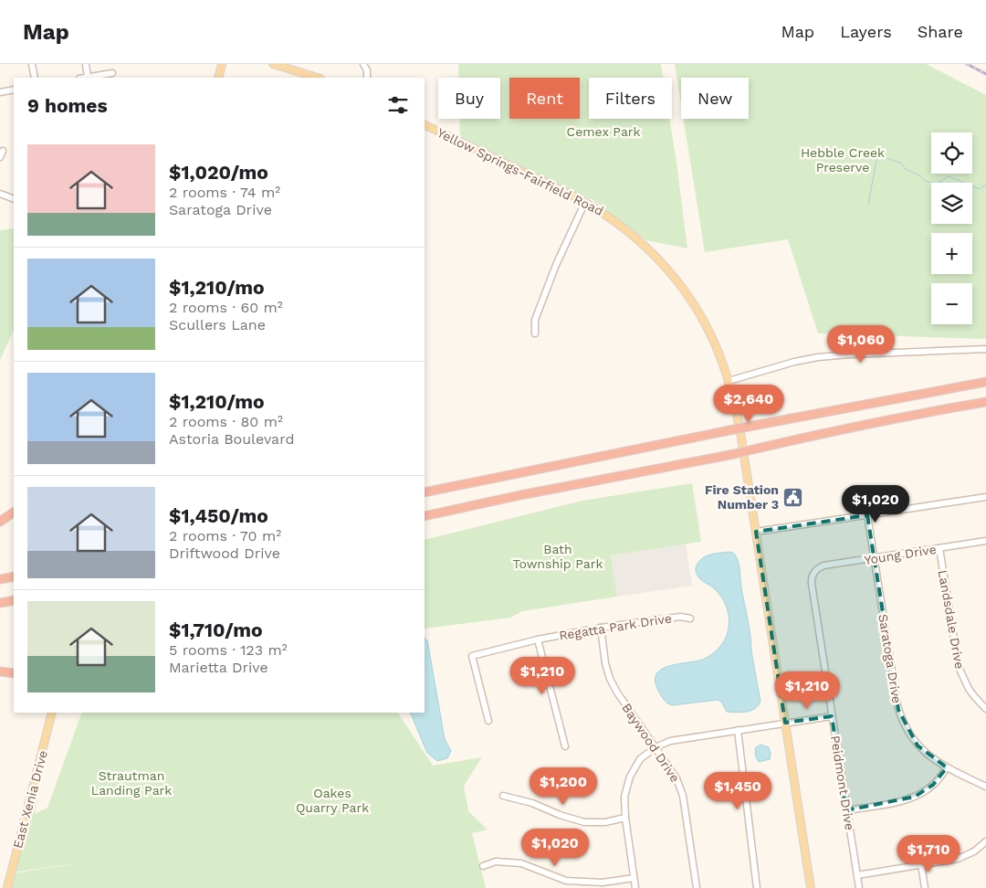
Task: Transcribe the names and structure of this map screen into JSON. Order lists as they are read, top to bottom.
{
  "streets": {
    "main road": ["Yellow Springs-Fairfield Road", "East Xenia Drive"],
    "street": [
      "Young Drive",
      "Landsdale Drive",
      "Regatta Park Drive",
      "Saratoga Drive",
      "Baywood Drive",
      "Peidmont Drive"
    ]
  },
  "crossings": [
    ["Young Drive", "Landsdale Drive"],
    ["Young Drive", "Saratoga Drive"],
    ["Young Drive", "Peidmont Drive"],
    ["Regatta Park Drive", "Baywood Drive"]
  ],
  "parks": [
    "Cemex Park",
    "Hebble Creek Preserve",
    "Bath Township Park",
    "Strautman Landing Park",
    "Oakes Quarry Park"
  ],
  "places": {
    "public building": ["Fire Station Number 3"]
  },
  "page": {
    "header": "Map",
    "nav": ["Map", "Layers", "Share"],
    "chip": [
      "Buy",
      "Rent",
      "Filters",
      "New"
    ],
    "heading": "9 homes",
    "map_buttons": ["+", "−"],
    "list": [
      {
        "name": "$1,020/mo",
        "note": "2 rooms · 74 m² · Saratoga Drive"
      },
      {
        "name": "$1,210/mo",
        "note": "2 rooms · 60 m² · Scullers Lane"
      },
      {
        "name": "$1,210/mo",
        "note": "2 rooms · 80 m² · Astoria Boulevard"
      },
      {
        "name": "$1,450/mo",
        "note": "2 rooms · 70 m² · Driftwood Drive"
      },
      {
        "name": "$1,710/mo",
        "note": "5 rooms · 123 m² · Marietta Drive"
      }
    ],
    "price": [
      "$1,060",
      "$2,640",
      "$1,020",
      "$1,210",
      "$1,210",
      "$1,200",
      "$1,450",
      "$1,020",
      "$1,710"
    ]
  }
}
